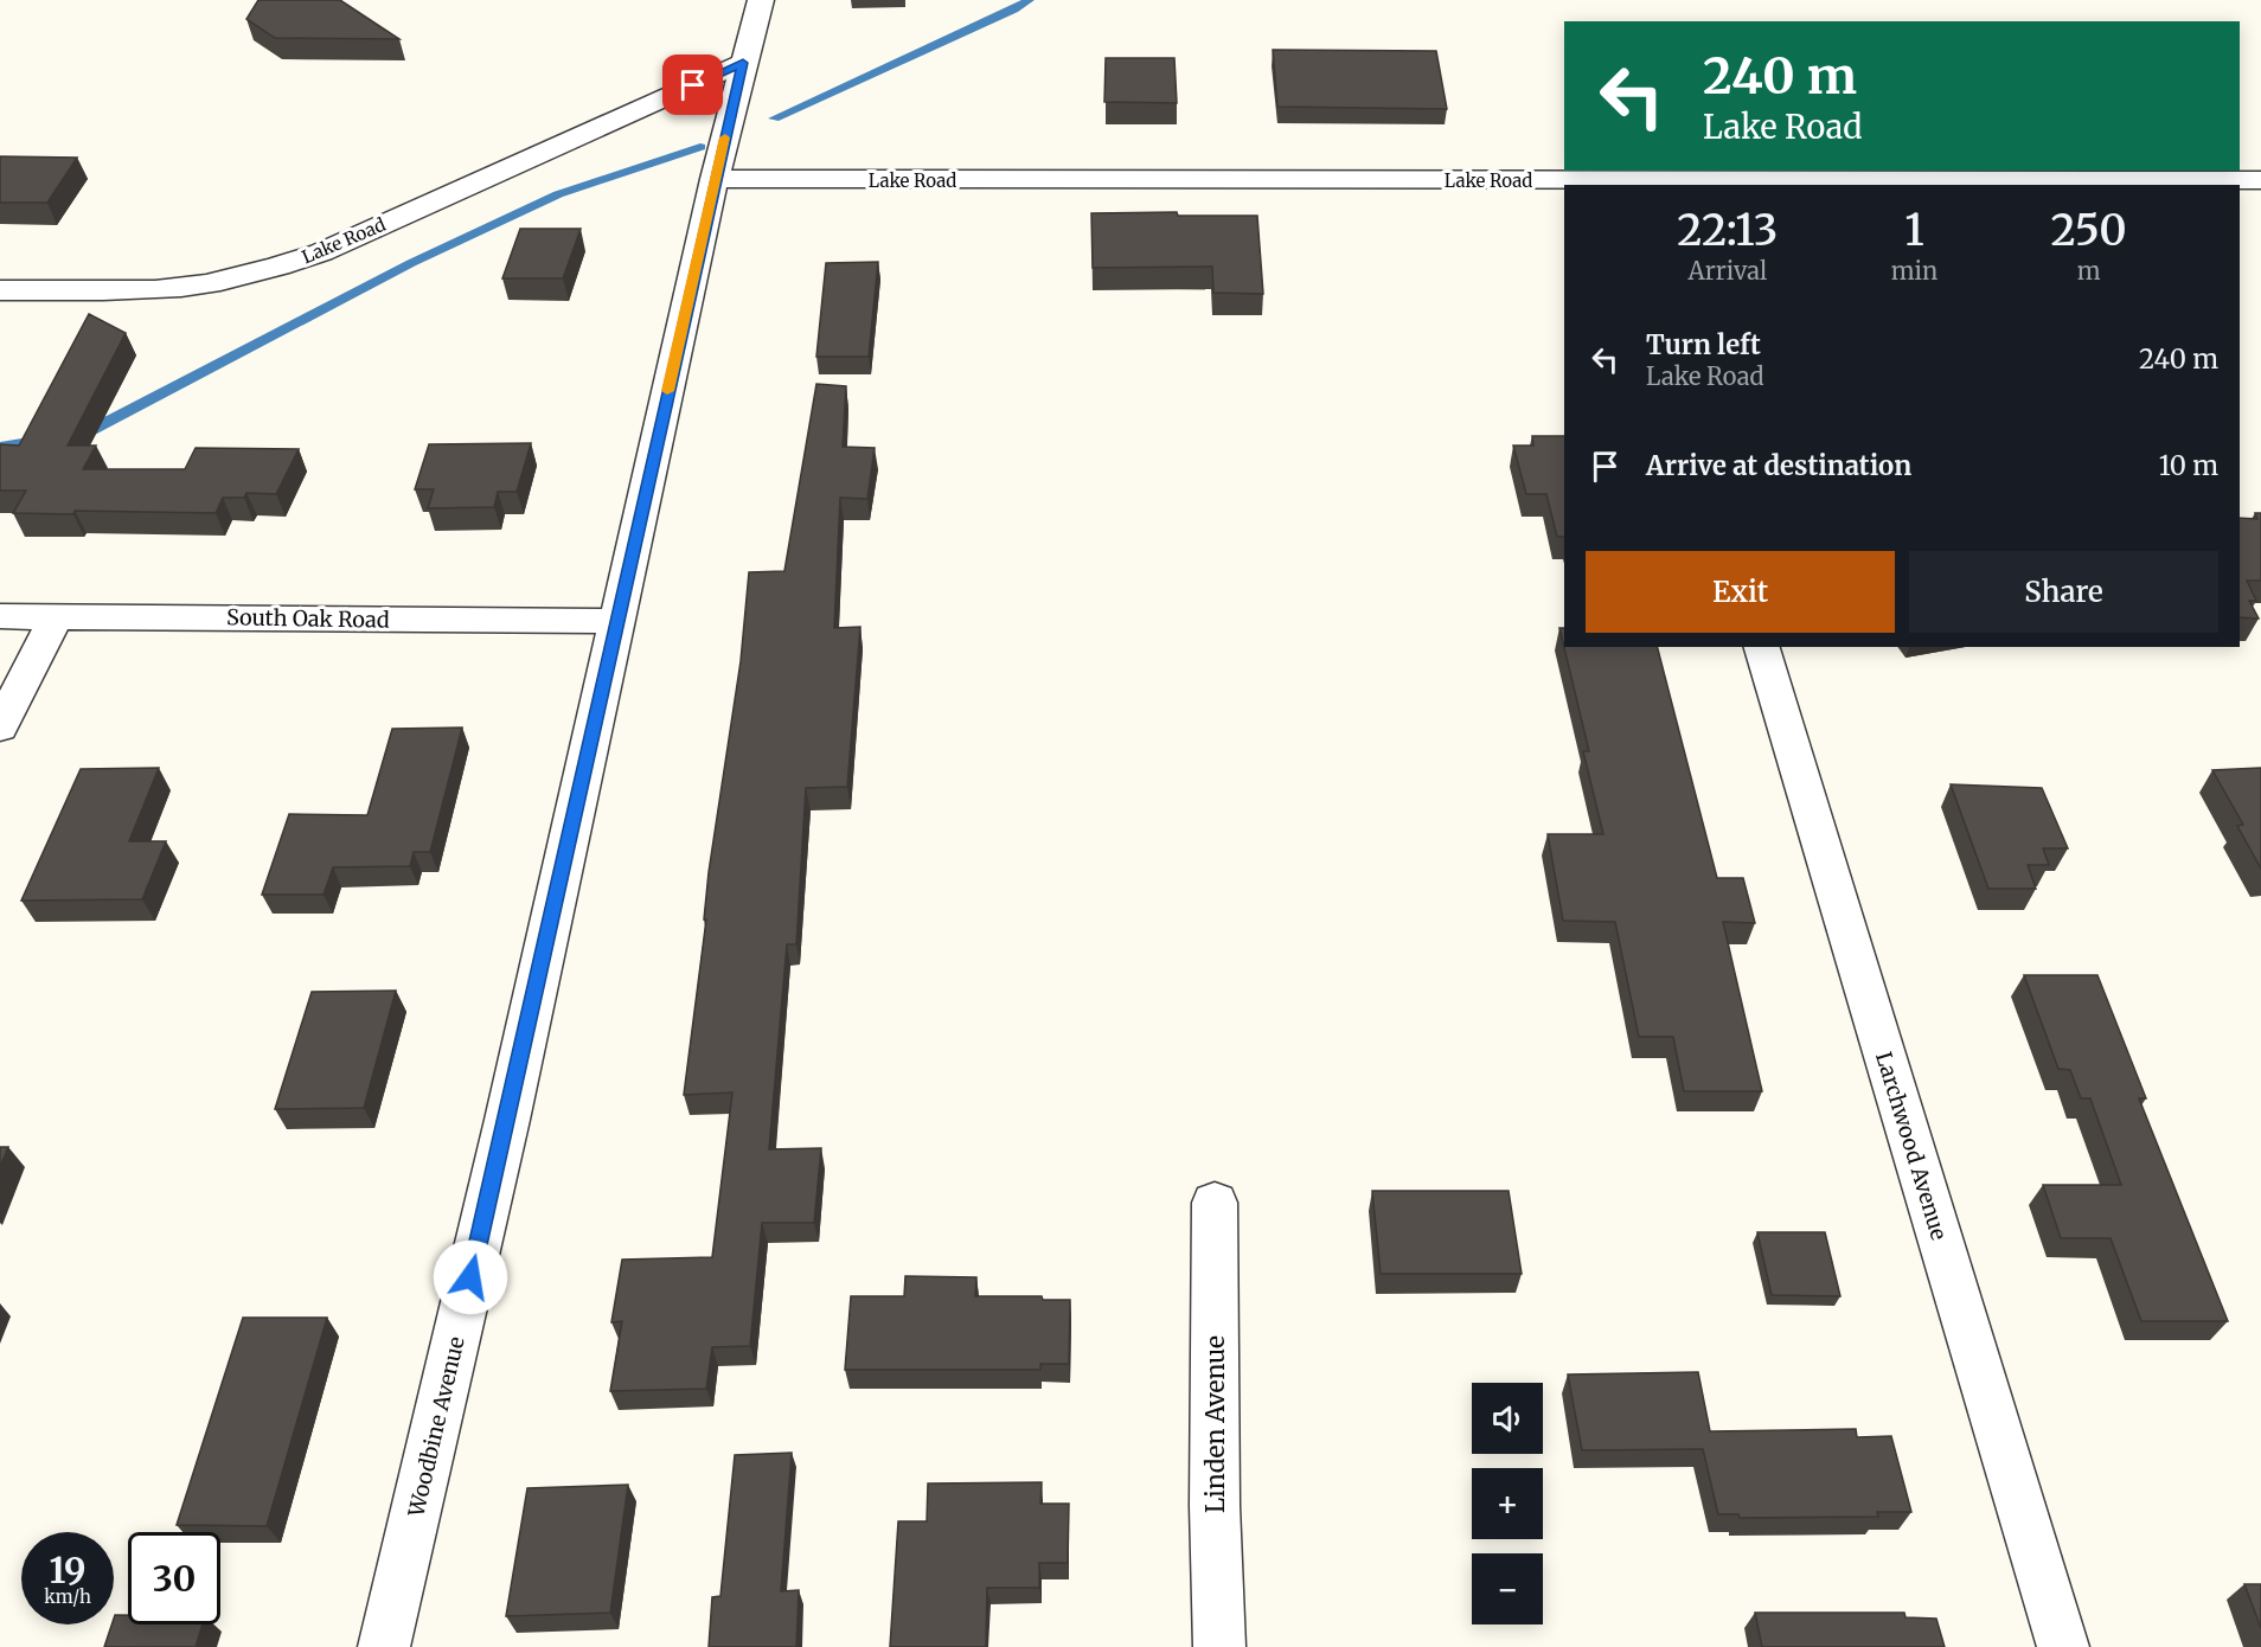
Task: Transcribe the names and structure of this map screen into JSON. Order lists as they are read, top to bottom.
{
  "streets": {
    "street": [
      "Lake Road",
      "South Oak Road",
      "Larchwood Avenue",
      "Linden Avenue",
      "Woodbine Avenue"
    ]
  },
  "crossings": [
    ["Lake Road", "Woodbine Avenue"],
    ["South Oak Road", "Woodbine Avenue"]
  ],
  "page": {
    "turn": ["240 m", "Lake Road"],
    "eta": [
      "22:13",
      "Arrival",
      "1",
      "min",
      "250",
      "m"
    ],
    "list": [
      {
        "name": "Turn left",
        "note": "Lake Road",
        "value": "240 m"
      },
      {
        "name": "Arrive at destination",
        "value": "10 m"
      }
    ],
    "buttons": ["Exit", "Share"],
    "map_buttons": ["+", "−"],
    "speed": "19 km/h",
    "limit": "30"
  }
}
